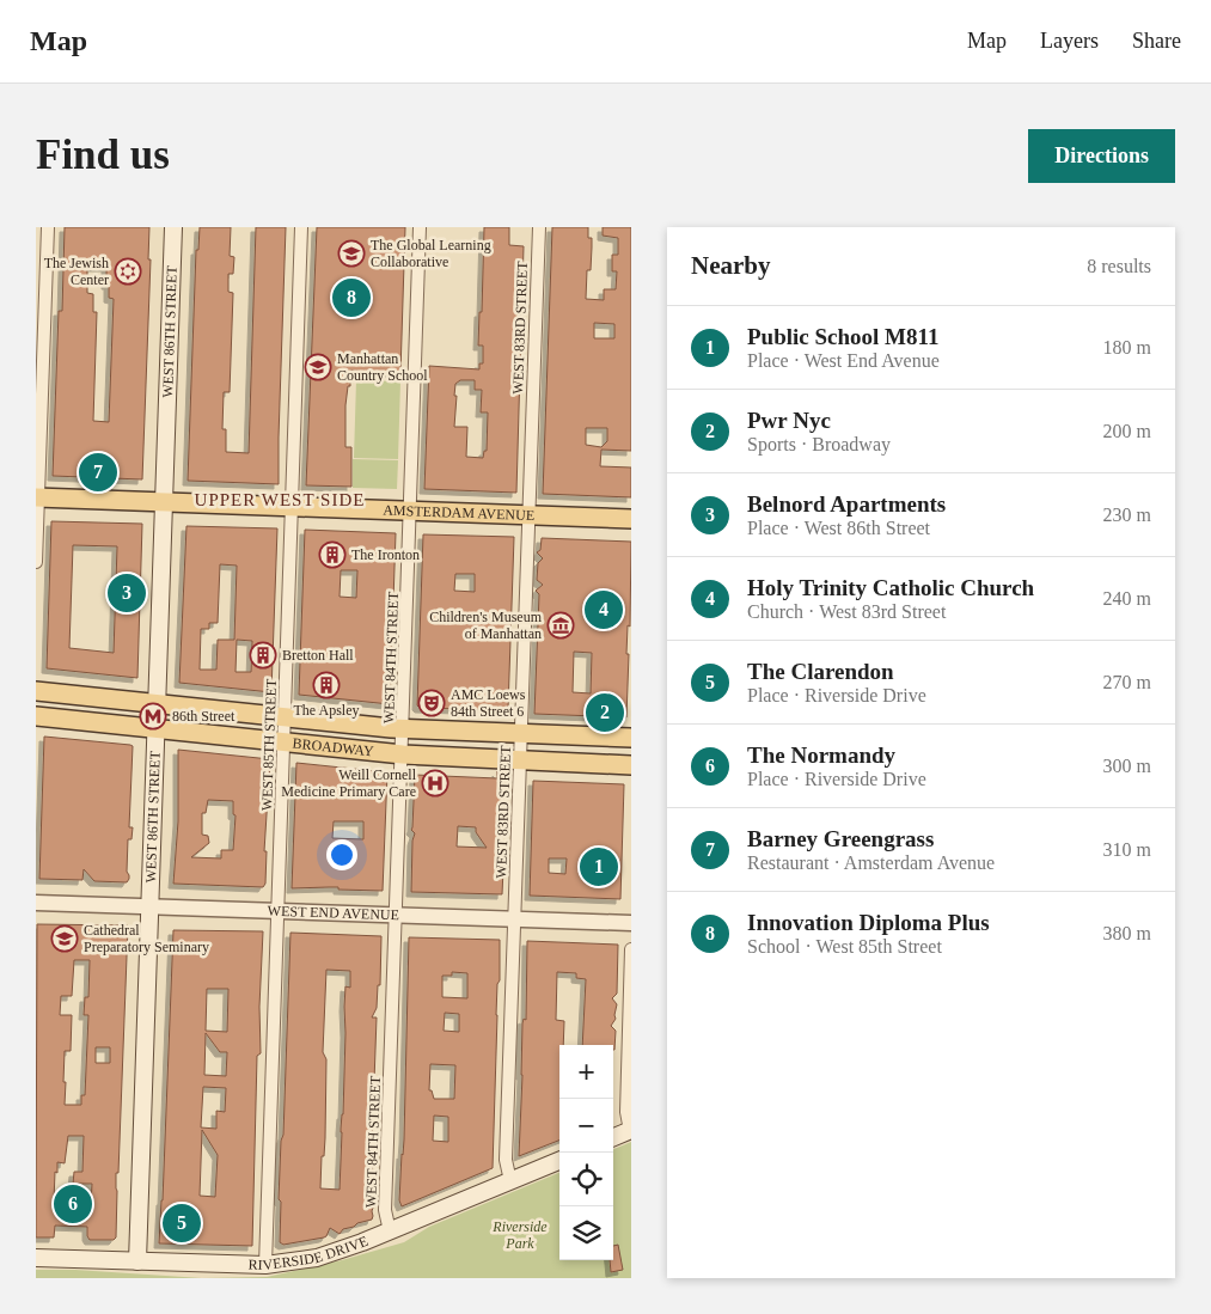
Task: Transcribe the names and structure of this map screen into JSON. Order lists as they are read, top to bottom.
{
  "streets": {
    "main road": [
      "WEST 86TH STREET",
      "AMSTERDAM AVENUE",
      "BROADWAY",
      "RIVERSIDE DRIVE"
    ],
    "street": [
      "WEST 83RD STREET",
      "WEST 84TH STREET",
      "WEST 85TH STREET",
      "WEST END AVENUE"
    ]
  },
  "crossings": [
    ["WEST 83RD STREET", "AMSTERDAM AVENUE"],
    ["WEST 83RD STREET", "BROADWAY"],
    ["WEST 83RD STREET", "WEST END AVENUE"],
    ["WEST 83RD STREET", "RIVERSIDE DRIVE"],
    ["WEST 86TH STREET", "AMSTERDAM AVENUE"],
    ["WEST 86TH STREET", "BROADWAY"],
    ["WEST 86TH STREET", "WEST END AVENUE"],
    ["WEST 86TH STREET", "RIVERSIDE DRIVE"],
    ["AMSTERDAM AVENUE", "WEST 84TH STREET"],
    ["AMSTERDAM AVENUE", "WEST 85TH STREET"],
    ["WEST 84TH STREET", "BROADWAY"],
    ["WEST 84TH STREET", "WEST END AVENUE"],
    ["WEST 84TH STREET", "RIVERSIDE DRIVE"],
    ["WEST 85TH STREET", "BROADWAY"],
    ["WEST 85TH STREET", "WEST END AVENUE"],
    ["WEST 85TH STREET", "RIVERSIDE DRIVE"]
  ],
  "districts": ["UPPER WEST SIDE"],
  "parks": ["Riverside Park"],
  "places": {
    "school or university": ["The Global Learning Collaborative", "Manhattan Country School", "Cathedral Preparatory Seminary"],
    "synagogue": ["The Jewish Center"],
    "building": ["The Ironton", "Bretton Hall", "The Apsley"],
    "museum": ["Children's Museum of Manhattan"],
    "theatre": ["AMC Loews 84th Street 6"],
    "metro station": ["86th Street"],
    "hospital": ["Weill Cornell Medicine Primary Care"]
  },
  "page": {
    "header": "Map",
    "nav": ["Map", "Layers", "Share"],
    "buttons": "Directions",
    "title": "Find us",
    "heading": ["Nearby", "8 results"],
    "pins": [
      "8",
      "7",
      "3",
      "4",
      "2",
      "1",
      "6",
      "5"
    ],
    "list": [
      {
        "mark": "1",
        "name": "Public School M811",
        "note": "Place · West End Avenue",
        "value": "180 m"
      },
      {
        "mark": "2",
        "name": "Pwr Nyc",
        "note": "Sports · Broadway",
        "value": "200 m"
      },
      {
        "mark": "3",
        "name": "Belnord Apartments",
        "note": "Place · West 86th Street",
        "value": "230 m"
      },
      {
        "mark": "4",
        "name": "Holy Trinity Catholic Church",
        "note": "Church · West 83rd Street",
        "value": "240 m"
      },
      {
        "mark": "5",
        "name": "The Clarendon",
        "note": "Place · Riverside Drive",
        "value": "270 m"
      },
      {
        "mark": "6",
        "name": "The Normandy",
        "note": "Place · Riverside Drive",
        "value": "300 m"
      },
      {
        "mark": "7",
        "name": "Barney Greengrass",
        "note": "Restaurant · Amsterdam Avenue",
        "value": "310 m"
      },
      {
        "mark": "8",
        "name": "Innovation Diploma Plus",
        "note": "School · West 85th Street",
        "value": "380 m"
      }
    ],
    "map_buttons": ["+", "−"]
  }
}
